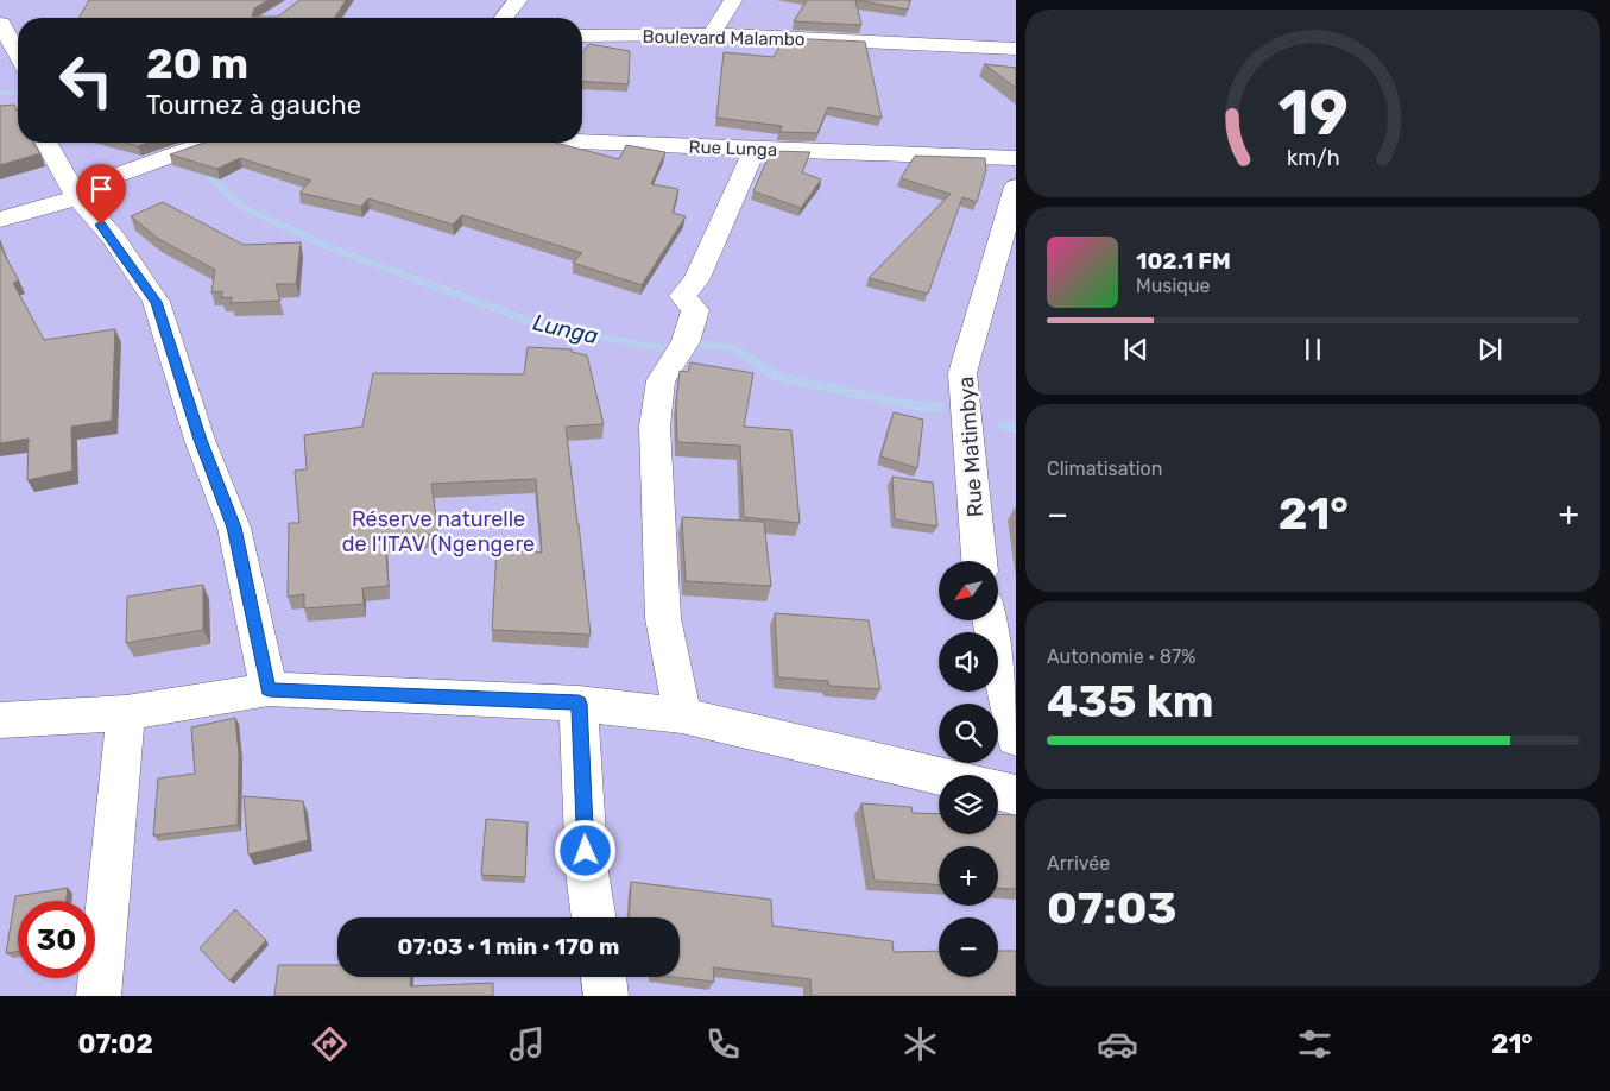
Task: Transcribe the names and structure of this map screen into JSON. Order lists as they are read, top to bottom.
{
  "streets": {
    "street": ["Boulevard Malambo", "Rue Lunga", "Rue Matimbya"]
  },
  "water": ["Lunga"],
  "parks": ["Réserve naturelle de l'ITAV (Ngengere"],
  "north": "bottom left",
  "page": {
    "turn": ["20 m", "Tournez à gauche"],
    "song": ["102.1 FM", "Musique"],
    "tile": [
      "Climatisation",
      ["Autonomie · 87%", "435 km"],
      ["Arrivée", "07:03"]
    ],
    "heat": ["−", "21°", "+"],
    "map_buttons": ["+", "−"],
    "limit": "30",
    "trip": "07:03 · 1 min · 170 m",
    "tabs": ["07:02", "21°"],
    "gauge": ["19", "km/h"]
  }
}
